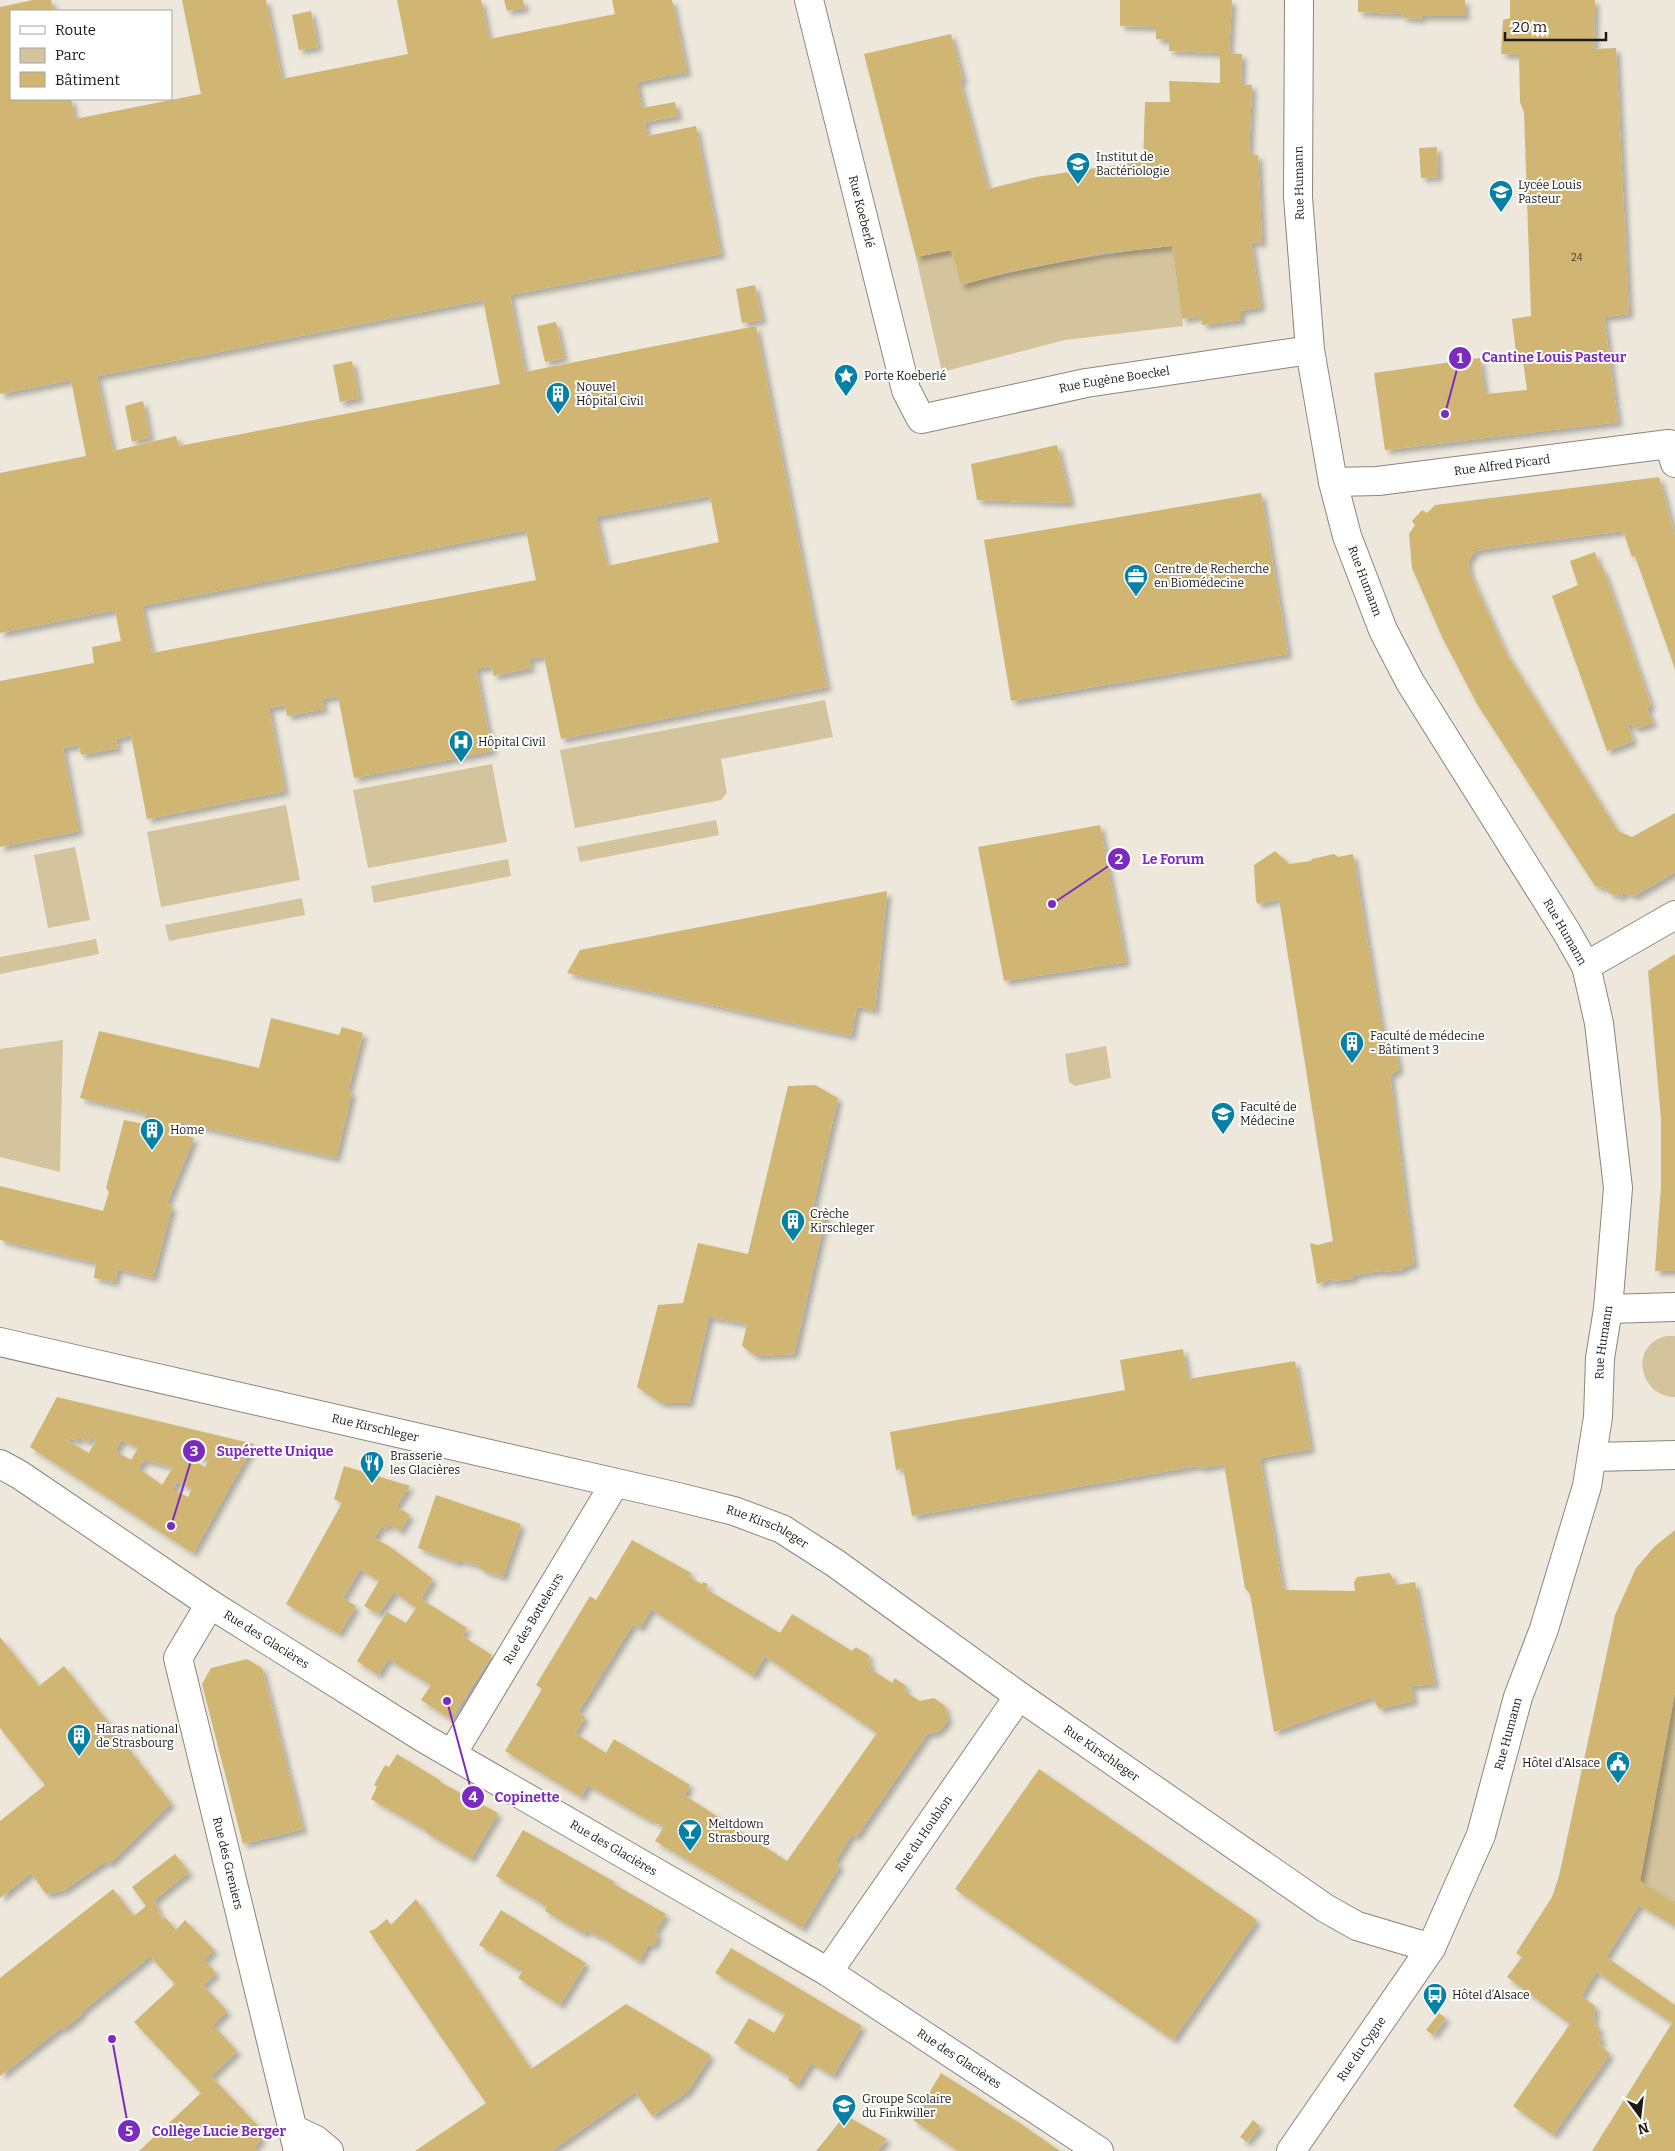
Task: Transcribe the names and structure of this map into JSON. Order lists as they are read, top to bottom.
{
  "streets": {
    "street": [
      "Rue Humann",
      "Rue Koeberlé",
      "Rue Eugène Boeckel",
      "Rue Alfred Picard",
      "Rue Kirschleger",
      "Rue des Botteleurs",
      "Rue des Glacières",
      "Rue du Houblon",
      "Rue des Greniers",
      "Rue du Cygne"
    ]
  },
  "crossings": [
    ["Rue Humann", "Rue Eugène Boeckel"],
    ["Rue Humann", "Rue Alfred Picard"],
    ["Rue Humann", "Rue Kirschleger"],
    ["Rue Humann", "Rue du Cygne"],
    ["Rue Koeberlé", "Rue Eugène Boeckel"],
    ["Rue Kirschleger", "Rue des Botteleurs"],
    ["Rue Kirschleger", "Rue du Houblon"],
    ["Rue Kirschleger", "Rue du Cygne"],
    ["Rue des Botteleurs", "Rue des Glacières"],
    ["Rue des Glacières", "Rue du Houblon"],
    ["Rue des Glacières", "Rue des Greniers"]
  ],
  "places": {
    "school or university": [
      "Institut de Bactériologie",
      "Lycée Louis Pasteur",
      "Faculté de Médecine",
      "Groupe Scolaire du Finkwiller"
    ],
    "place": ["Porte Koeberlé"],
    "other": [
      "Cantine Louis Pasteur",
      "Le Forum",
      "Supérette Unique",
      "Copinette",
      "Collège Lucie Berger"
    ],
    "building": [
      "Nouvel Hôpital Civil",
      "Faculté de médecine - Bâtiment 3",
      "Home",
      "Crèche Kirschleger",
      "Haras national de Strasbourg"
    ],
    "office": ["Centre de Recherche en Biomédecine"],
    "hospital": ["Hôpital Civil"],
    "restaurant": ["Brasserie les Glacières"],
    "public building": ["Hôtel d'Alsace"],
    "bar": ["Meltdown Strasbourg"],
    "bus stop": ["Hôtel d’Alsace"]
  },
  "house_numbers": ["24"],
  "legend": ["Route", "Parc", "Bâtiment"],
  "scale_bar": "20 m",
  "north": "bottom"
}
